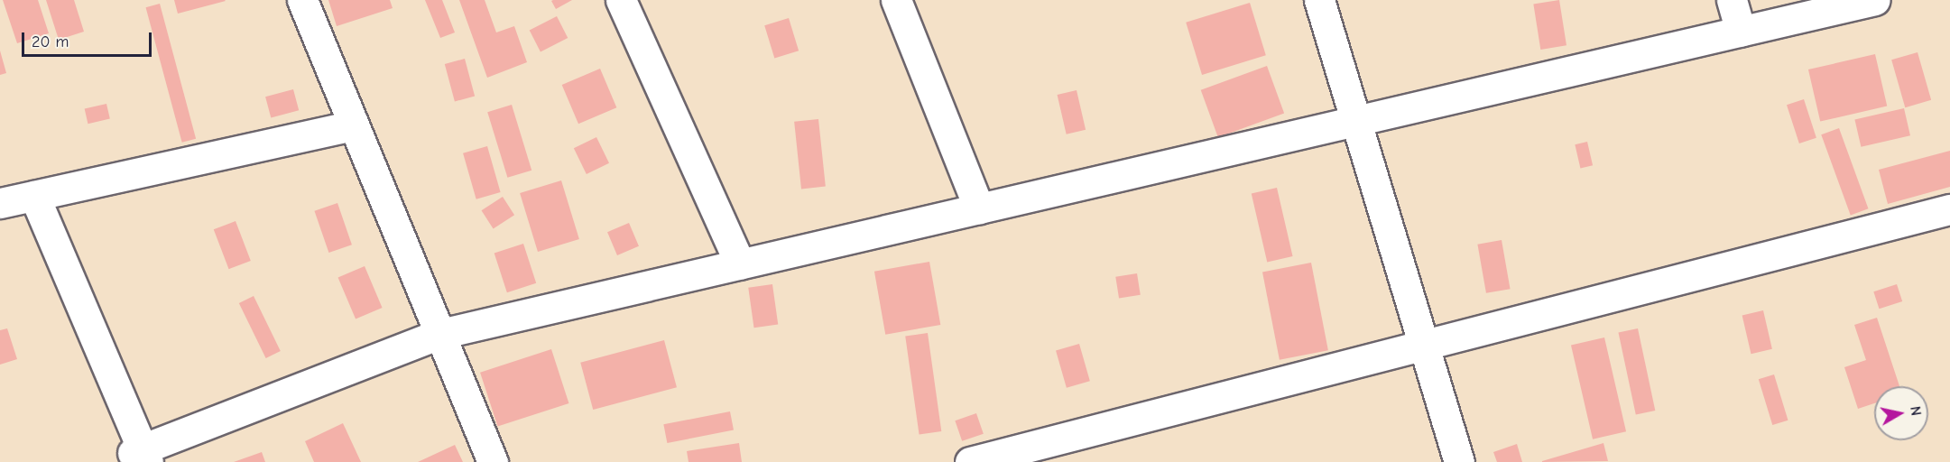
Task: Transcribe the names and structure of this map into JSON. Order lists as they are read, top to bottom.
{
  "scale_bar": "20 m",
  "north": "right"
}
